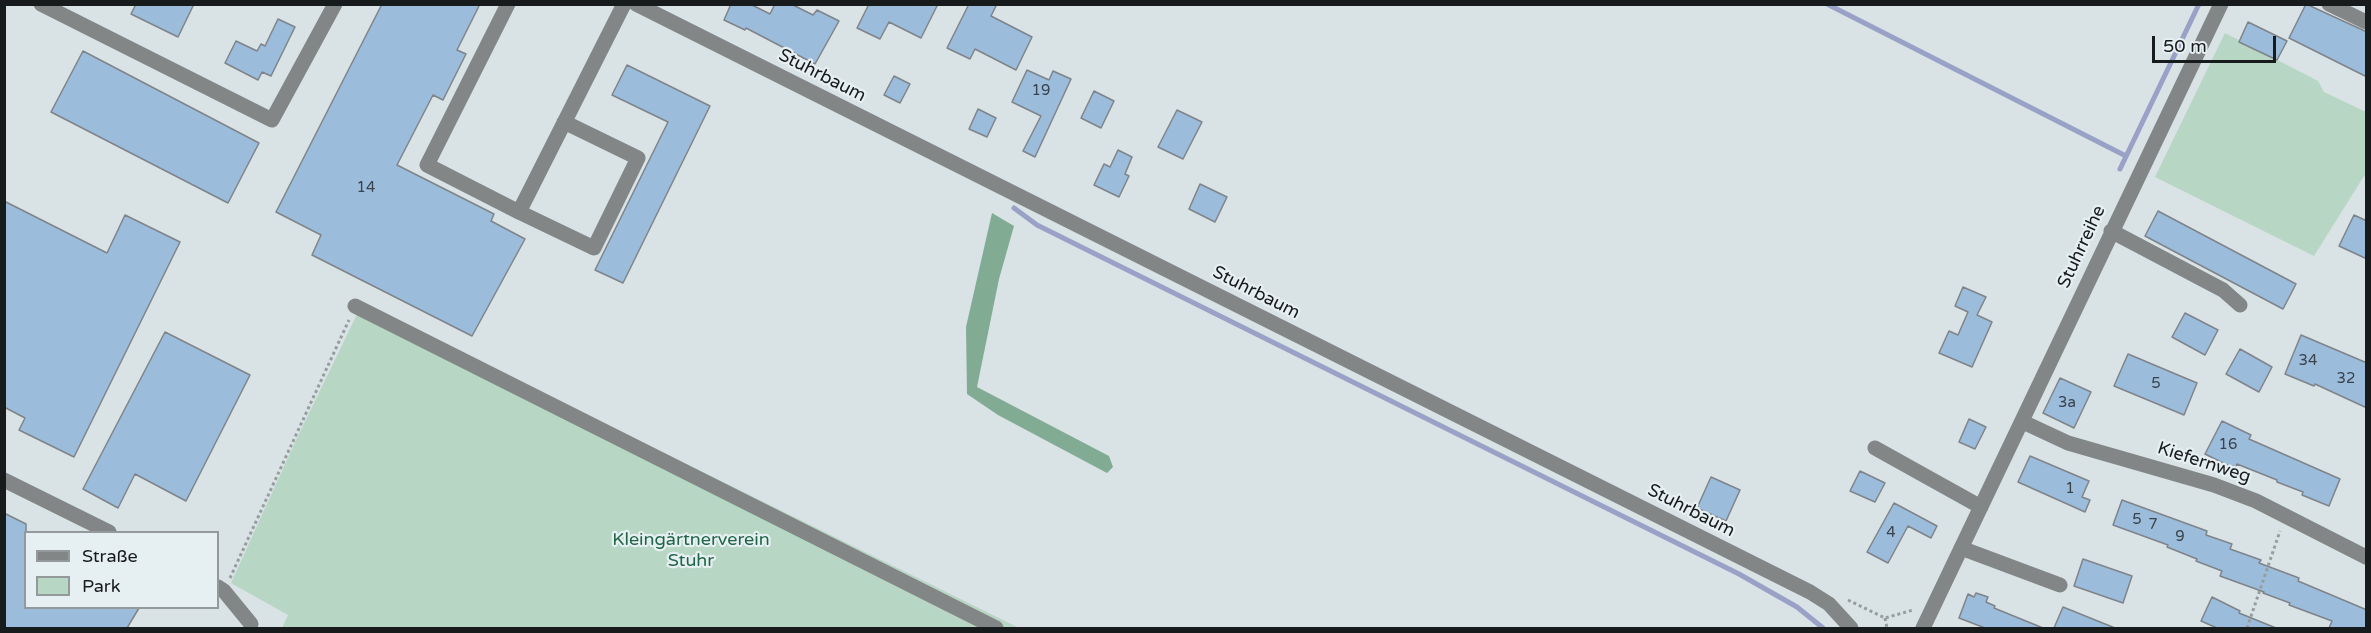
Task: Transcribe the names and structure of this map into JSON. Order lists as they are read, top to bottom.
{
  "streets": {
    "street": ["Stuhrbaum", "Stuhrreihe", "Kiefernweg"]
  },
  "crossings": [
    ["Stuhrreihe", "Kiefernweg"]
  ],
  "parks": ["Kleingärtnerverein Stuhr"],
  "house_numbers": [
    "19",
    "14",
    "34",
    "32",
    "5",
    "3a",
    "16",
    "1",
    "5",
    "7",
    "4",
    "9"
  ],
  "legend": ["Straße", "Park"],
  "scale_bar": "50 m"
}
